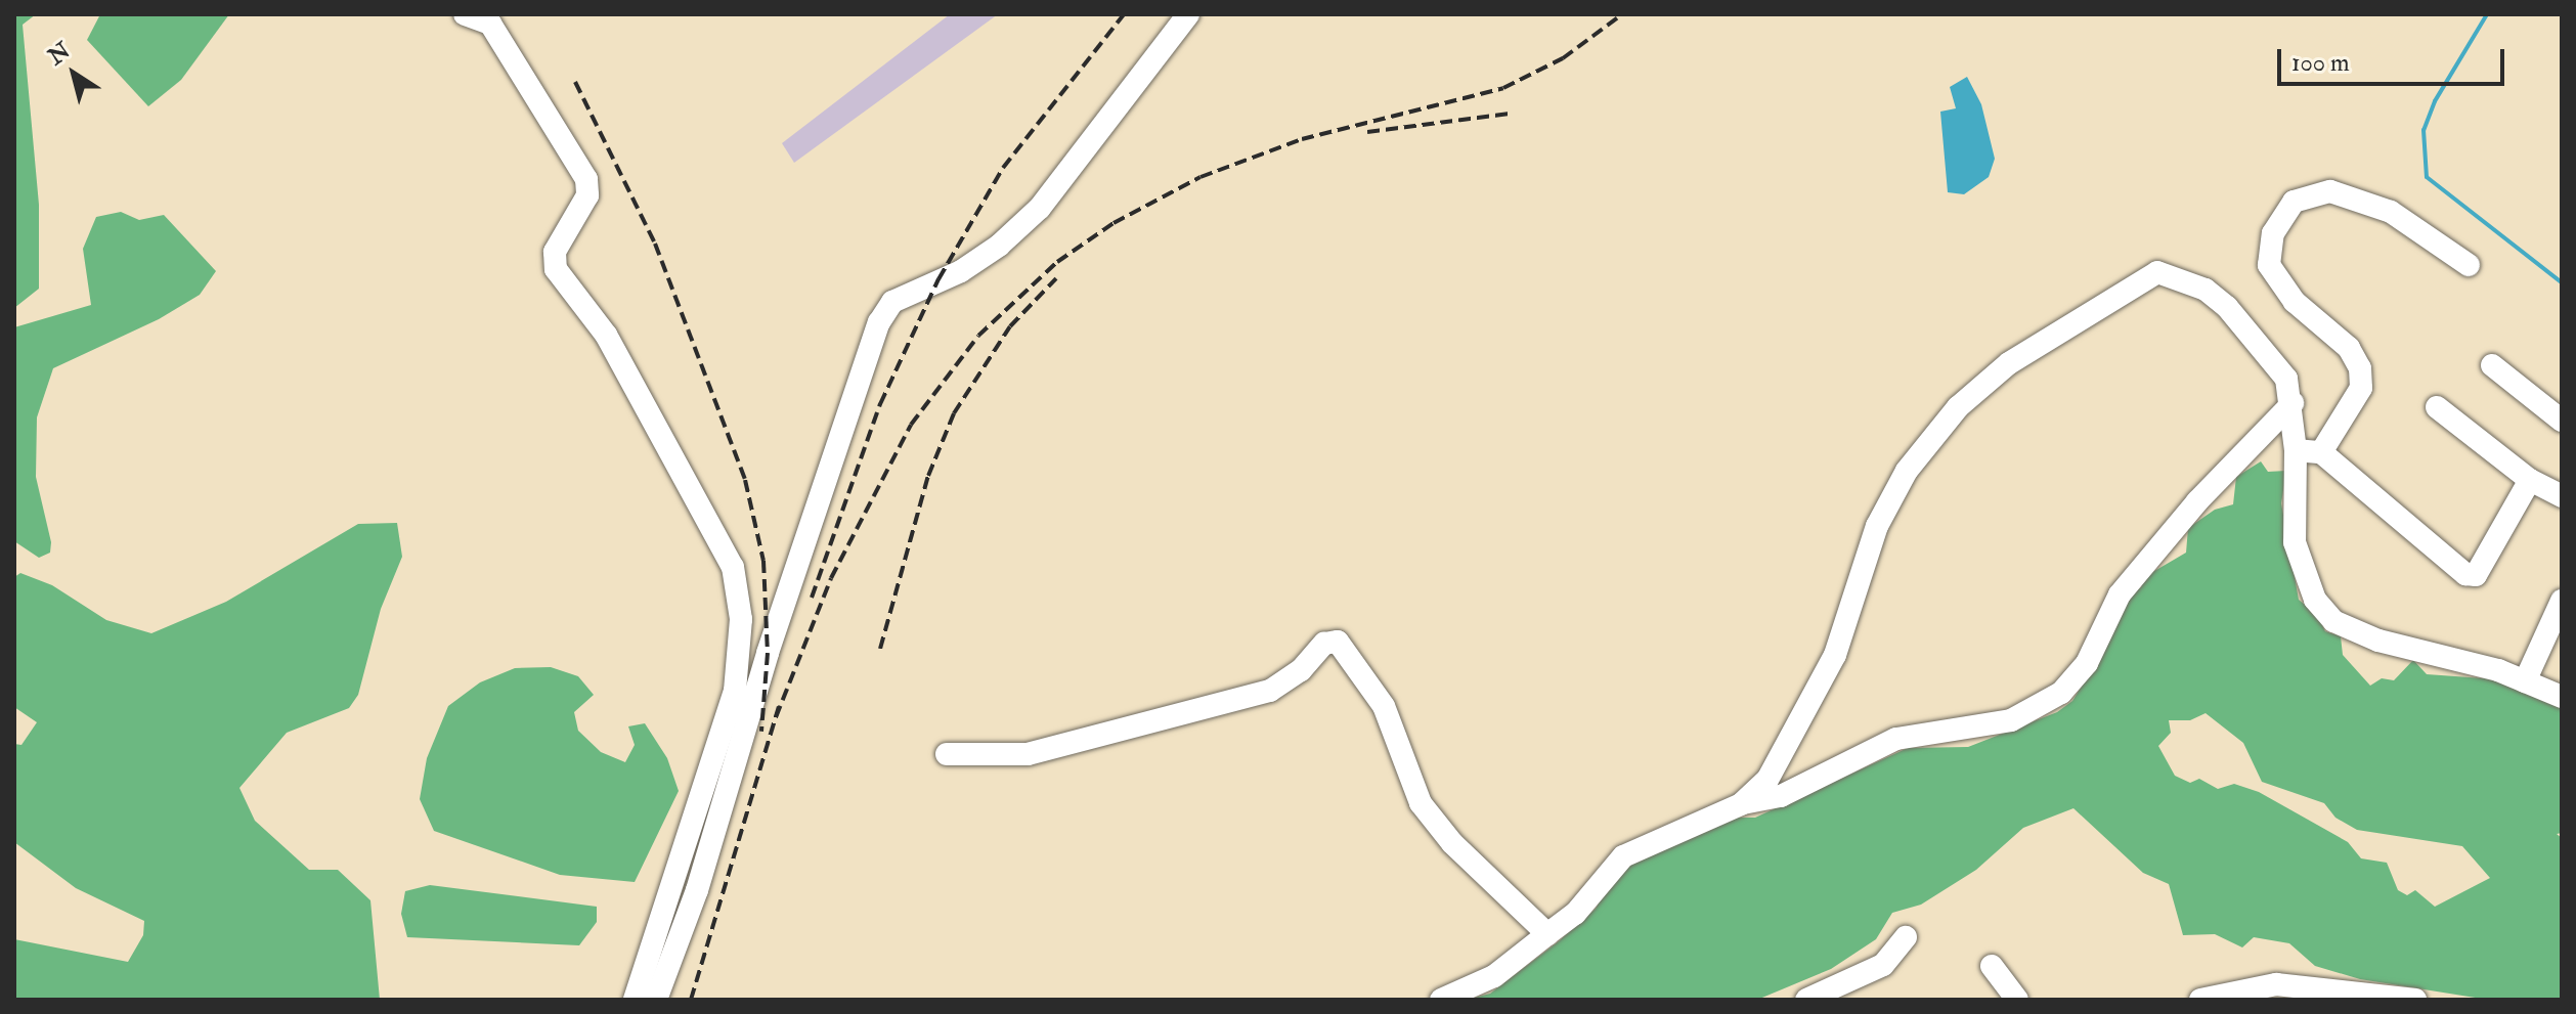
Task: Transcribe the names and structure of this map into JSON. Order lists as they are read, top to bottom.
{
  "scale_bar": "100 m",
  "north": "top left"
}
